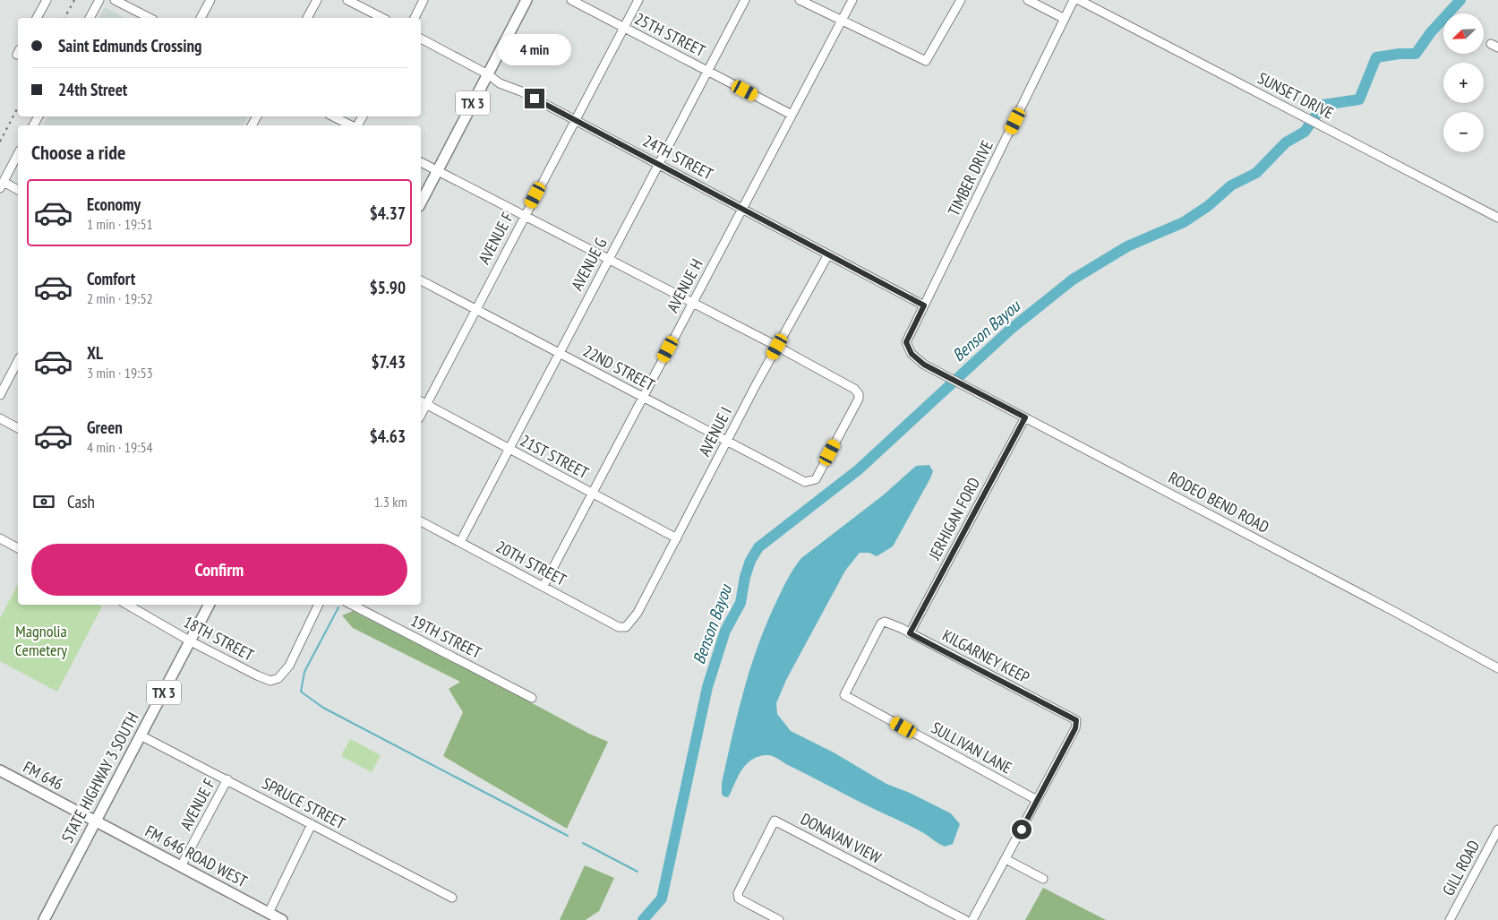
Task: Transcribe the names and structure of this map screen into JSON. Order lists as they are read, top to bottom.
{
  "streets": {
    "main road": [
      "TX 3",
      "FM 646",
      "STATE HIGHWAY 3 SOUTH",
      "FM 646 ROAD WEST"
    ],
    "street": [
      "25TH STREET",
      "SUNSET DRIVE",
      "24TH STREET",
      "TIMBER DRIVE",
      "AVENUE F",
      "AVENUE G",
      "AVENUE H",
      "22ND STREET",
      "AVENUE I",
      "21ST STREET",
      "RODEO BEND ROAD",
      "JERHIGAN FORD",
      "20TH STREET",
      "19TH STREET",
      "18TH STREET",
      "KILGARNEY KEEP",
      "SULLIVAN LANE",
      "SPRUCE STREET",
      "DONAVAN VIEW",
      "GILL ROAD"
    ]
  },
  "crossings": [
    ["25TH STREET", "AVENUE F"],
    ["25TH STREET", "AVENUE G"],
    ["25TH STREET", "AVENUE H"],
    ["TX 3", "24TH STREET"],
    ["24TH STREET", "TIMBER DRIVE"],
    ["24TH STREET", "AVENUE F"],
    ["24TH STREET", "AVENUE G"],
    ["24TH STREET", "AVENUE H"],
    ["24TH STREET", "AVENUE I"],
    ["TIMBER DRIVE", "RODEO BEND ROAD"],
    ["AVENUE F", "22ND STREET"],
    ["AVENUE F", "21ST STREET"],
    ["AVENUE F", "SPRUCE STREET"],
    ["AVENUE F", "FM 646 ROAD WEST"],
    ["AVENUE G", "22ND STREET"],
    ["AVENUE G", "21ST STREET"],
    ["AVENUE G", "20TH STREET"],
    ["AVENUE H", "22ND STREET"],
    ["AVENUE H", "21ST STREET"],
    ["AVENUE H", "20TH STREET"],
    ["22ND STREET", "AVENUE I"],
    ["AVENUE I", "21ST STREET"],
    ["AVENUE I", "20TH STREET"],
    ["RODEO BEND ROAD", "JERHIGAN FORD"],
    ["JERHIGAN FORD", "KILGARNEY KEEP"],
    ["18TH STREET", "STATE HIGHWAY 3 SOUTH"],
    ["KILGARNEY KEEP", "SULLIVAN LANE"],
    ["FM 646", "STATE HIGHWAY 3 SOUTH"],
    ["FM 646", "FM 646 ROAD WEST"],
    ["STATE HIGHWAY 3 SOUTH", "SPRUCE STREET"],
    ["STATE HIGHWAY 3 SOUTH", "FM 646 ROAD WEST"]
  ],
  "water": ["Benson Bayou"],
  "parks": ["Magnolia Cemetery"],
  "north": "bottom left",
  "page": {
    "map_buttons": ["+", "−"],
    "banner": ["Saint Edmunds Crossing", "24th Street"],
    "bubble": "4 min",
    "heading": "Choose a ride",
    "list": [
      {
        "name": "Economy",
        "note": "1 min · 19:51",
        "value": "$4.37"
      },
      {
        "name": "Comfort",
        "note": "2 min · 19:52",
        "value": "$5.90"
      },
      {
        "name": "XL",
        "note": "3 min · 19:53",
        "value": "$7.43"
      },
      {
        "name": "Green",
        "note": "4 min · 19:54",
        "value": "$4.63"
      }
    ],
    "pay": ["Cash", "1.3 km"],
    "buttons": "Confirm"
  }
}
